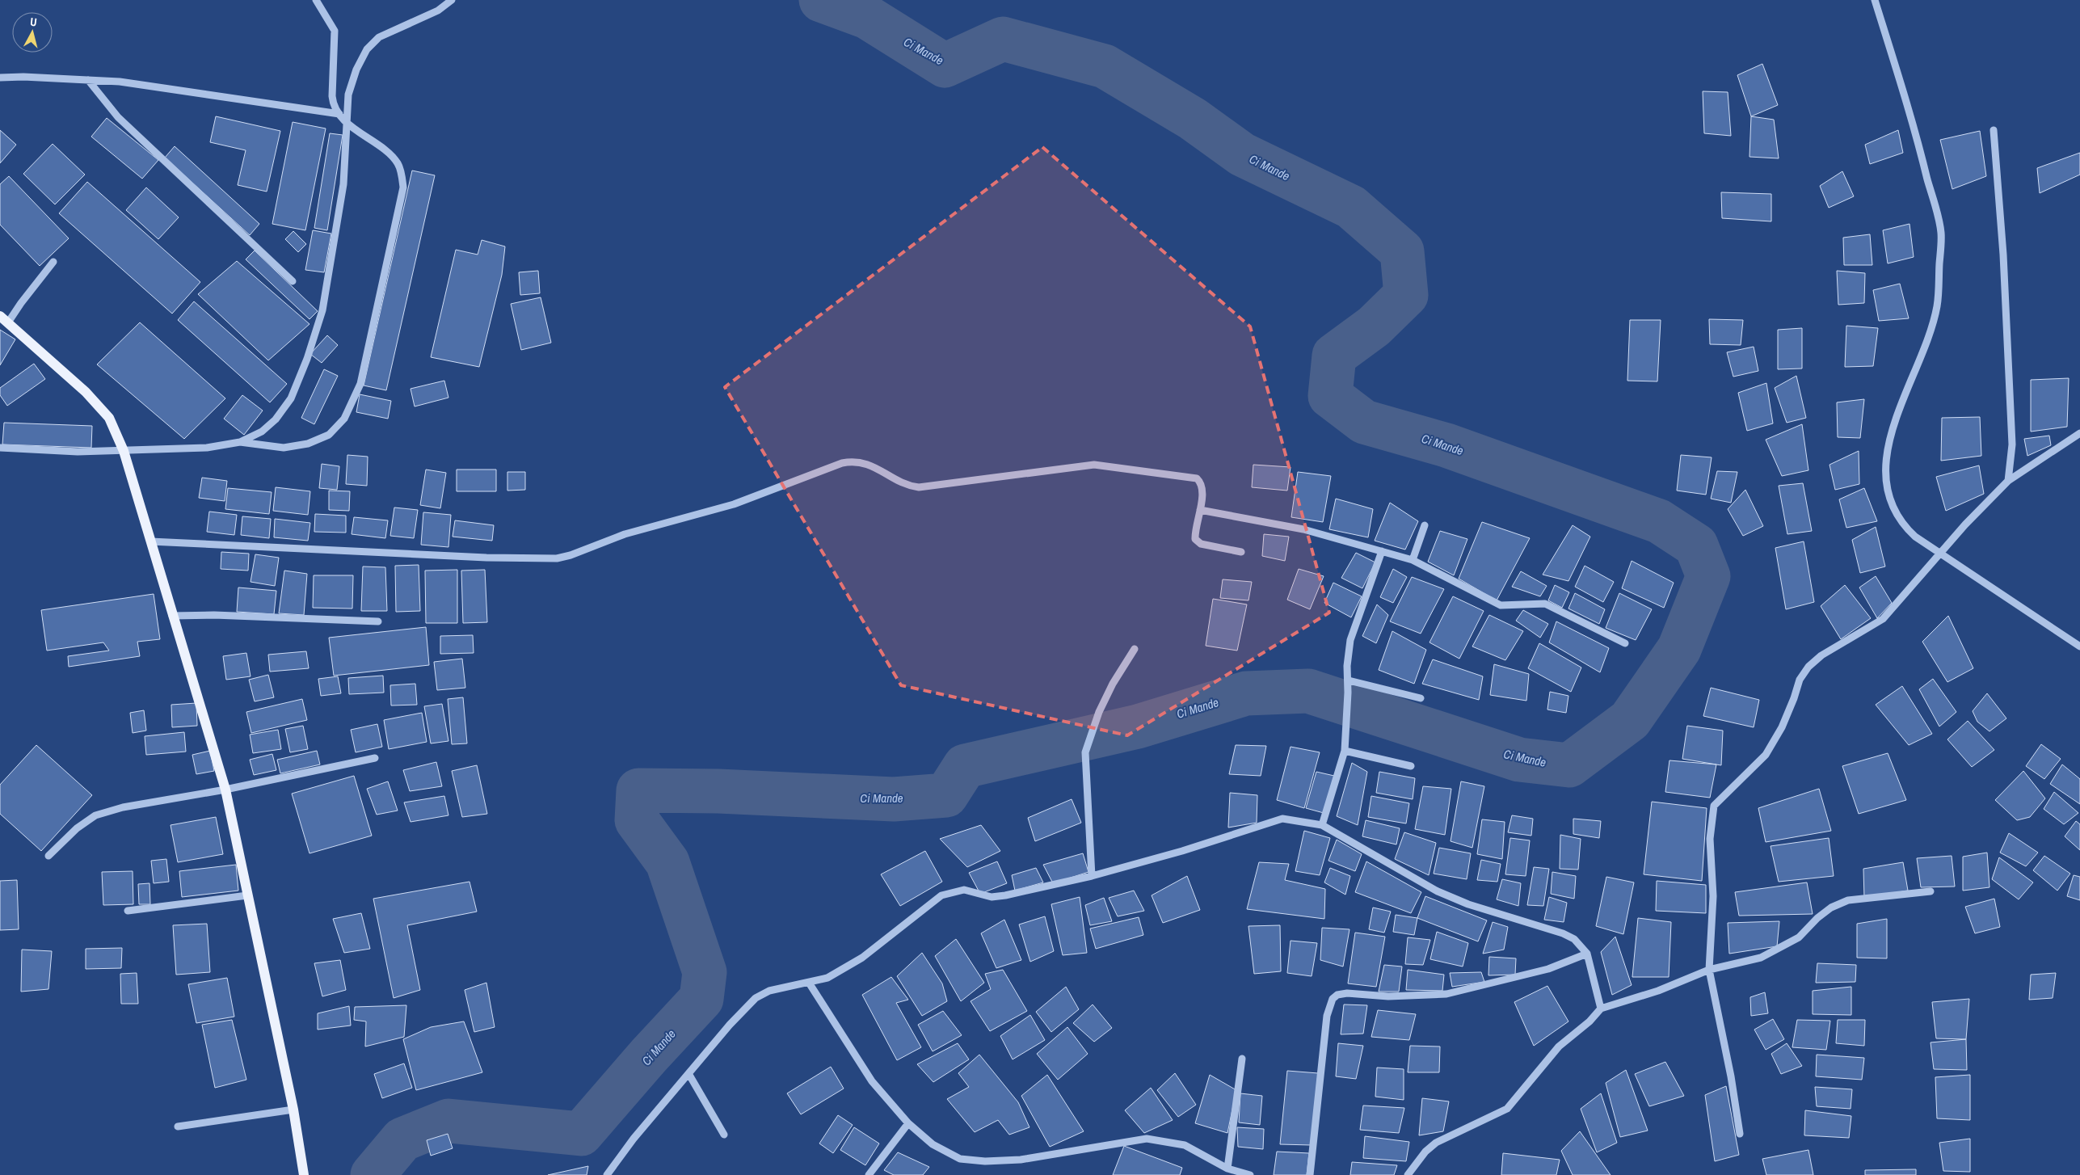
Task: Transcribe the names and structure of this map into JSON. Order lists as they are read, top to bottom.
{
  "water": ["Ci Mande"],
  "north": "top"
}
